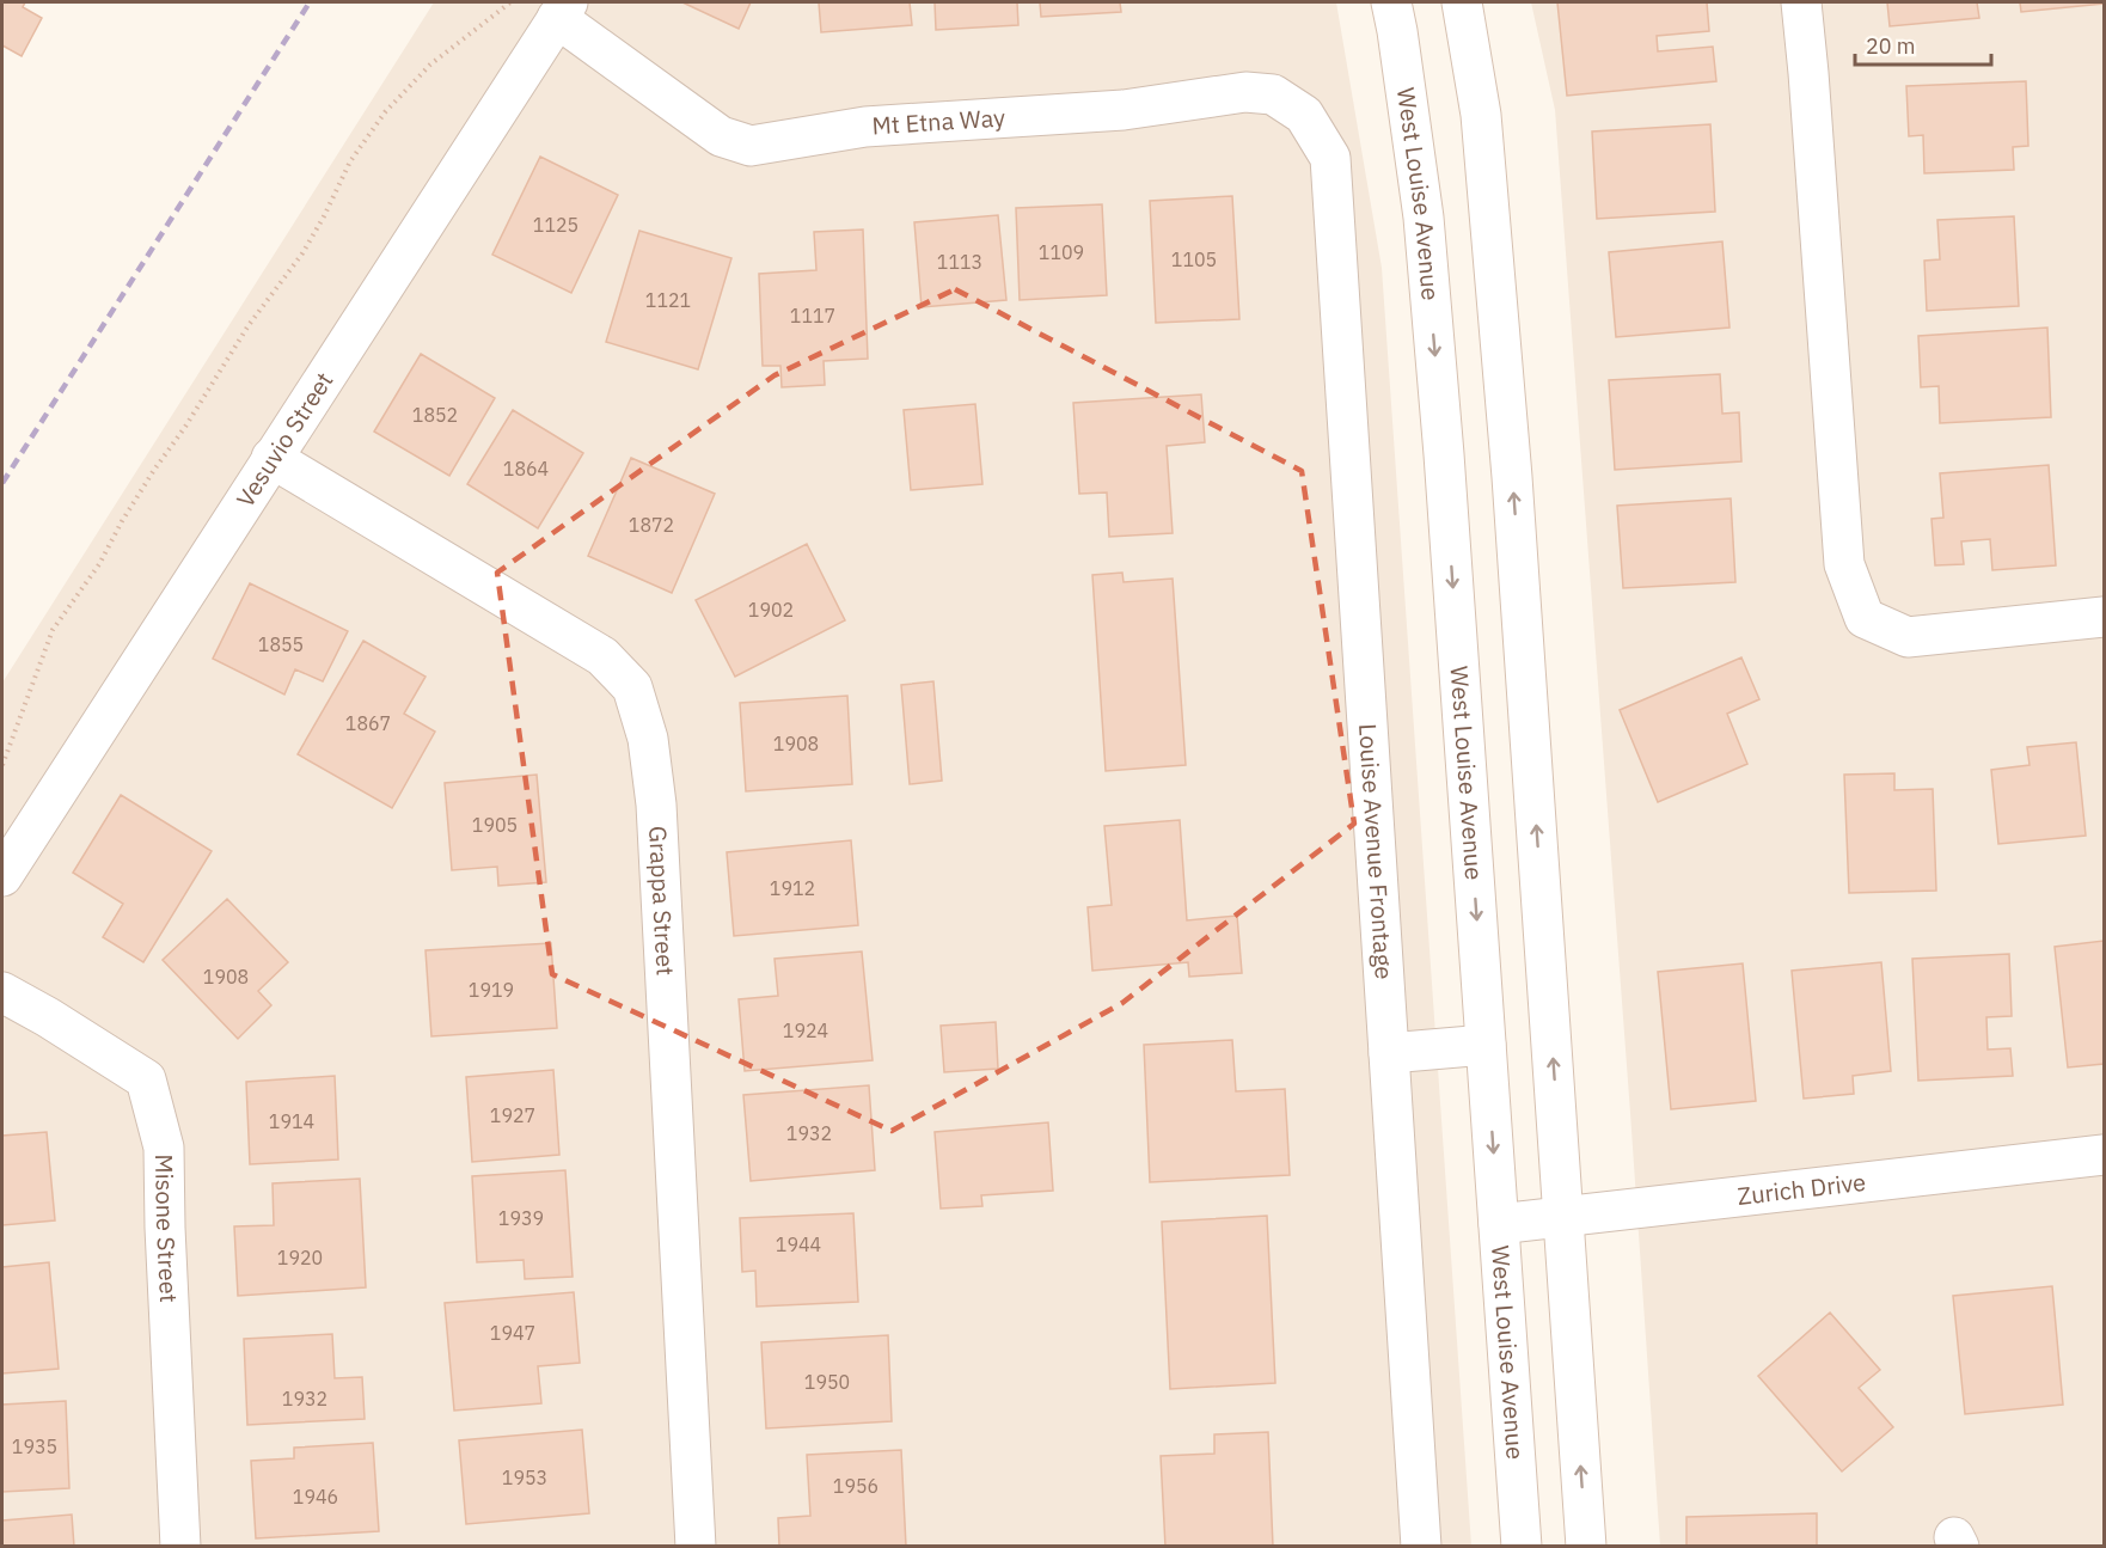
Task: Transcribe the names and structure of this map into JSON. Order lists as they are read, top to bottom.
{
  "streets": {
    "street": [
      "Mt Etna Way",
      "West Louise Avenue",
      "Vesuvio Street",
      "Louise Avenue Frontage",
      "Grappa Street",
      "Zurich Drive",
      "Misone Street"
    ]
  },
  "crossings": [
    ["Mt Etna Way", "Vesuvio Street"],
    ["Mt Etna Way", "Louise Avenue Frontage"],
    ["West Louise Avenue", "Zurich Drive"],
    ["Vesuvio Street", "Grappa Street"]
  ],
  "house_numbers": [
    "1125",
    "1109",
    "1105",
    "1113",
    "1121",
    "1117",
    "1852",
    "1864",
    "1872",
    "1902",
    "1855",
    "1867",
    "1908",
    "1905",
    "1912",
    "1908",
    "1919",
    "1924",
    "1927",
    "1914",
    "1932",
    "1939",
    "1944",
    "1920",
    "1947",
    "1950",
    "1932",
    "1935",
    "1953",
    "1956",
    "1946"
  ],
  "scale_bar": "20 m"
}
